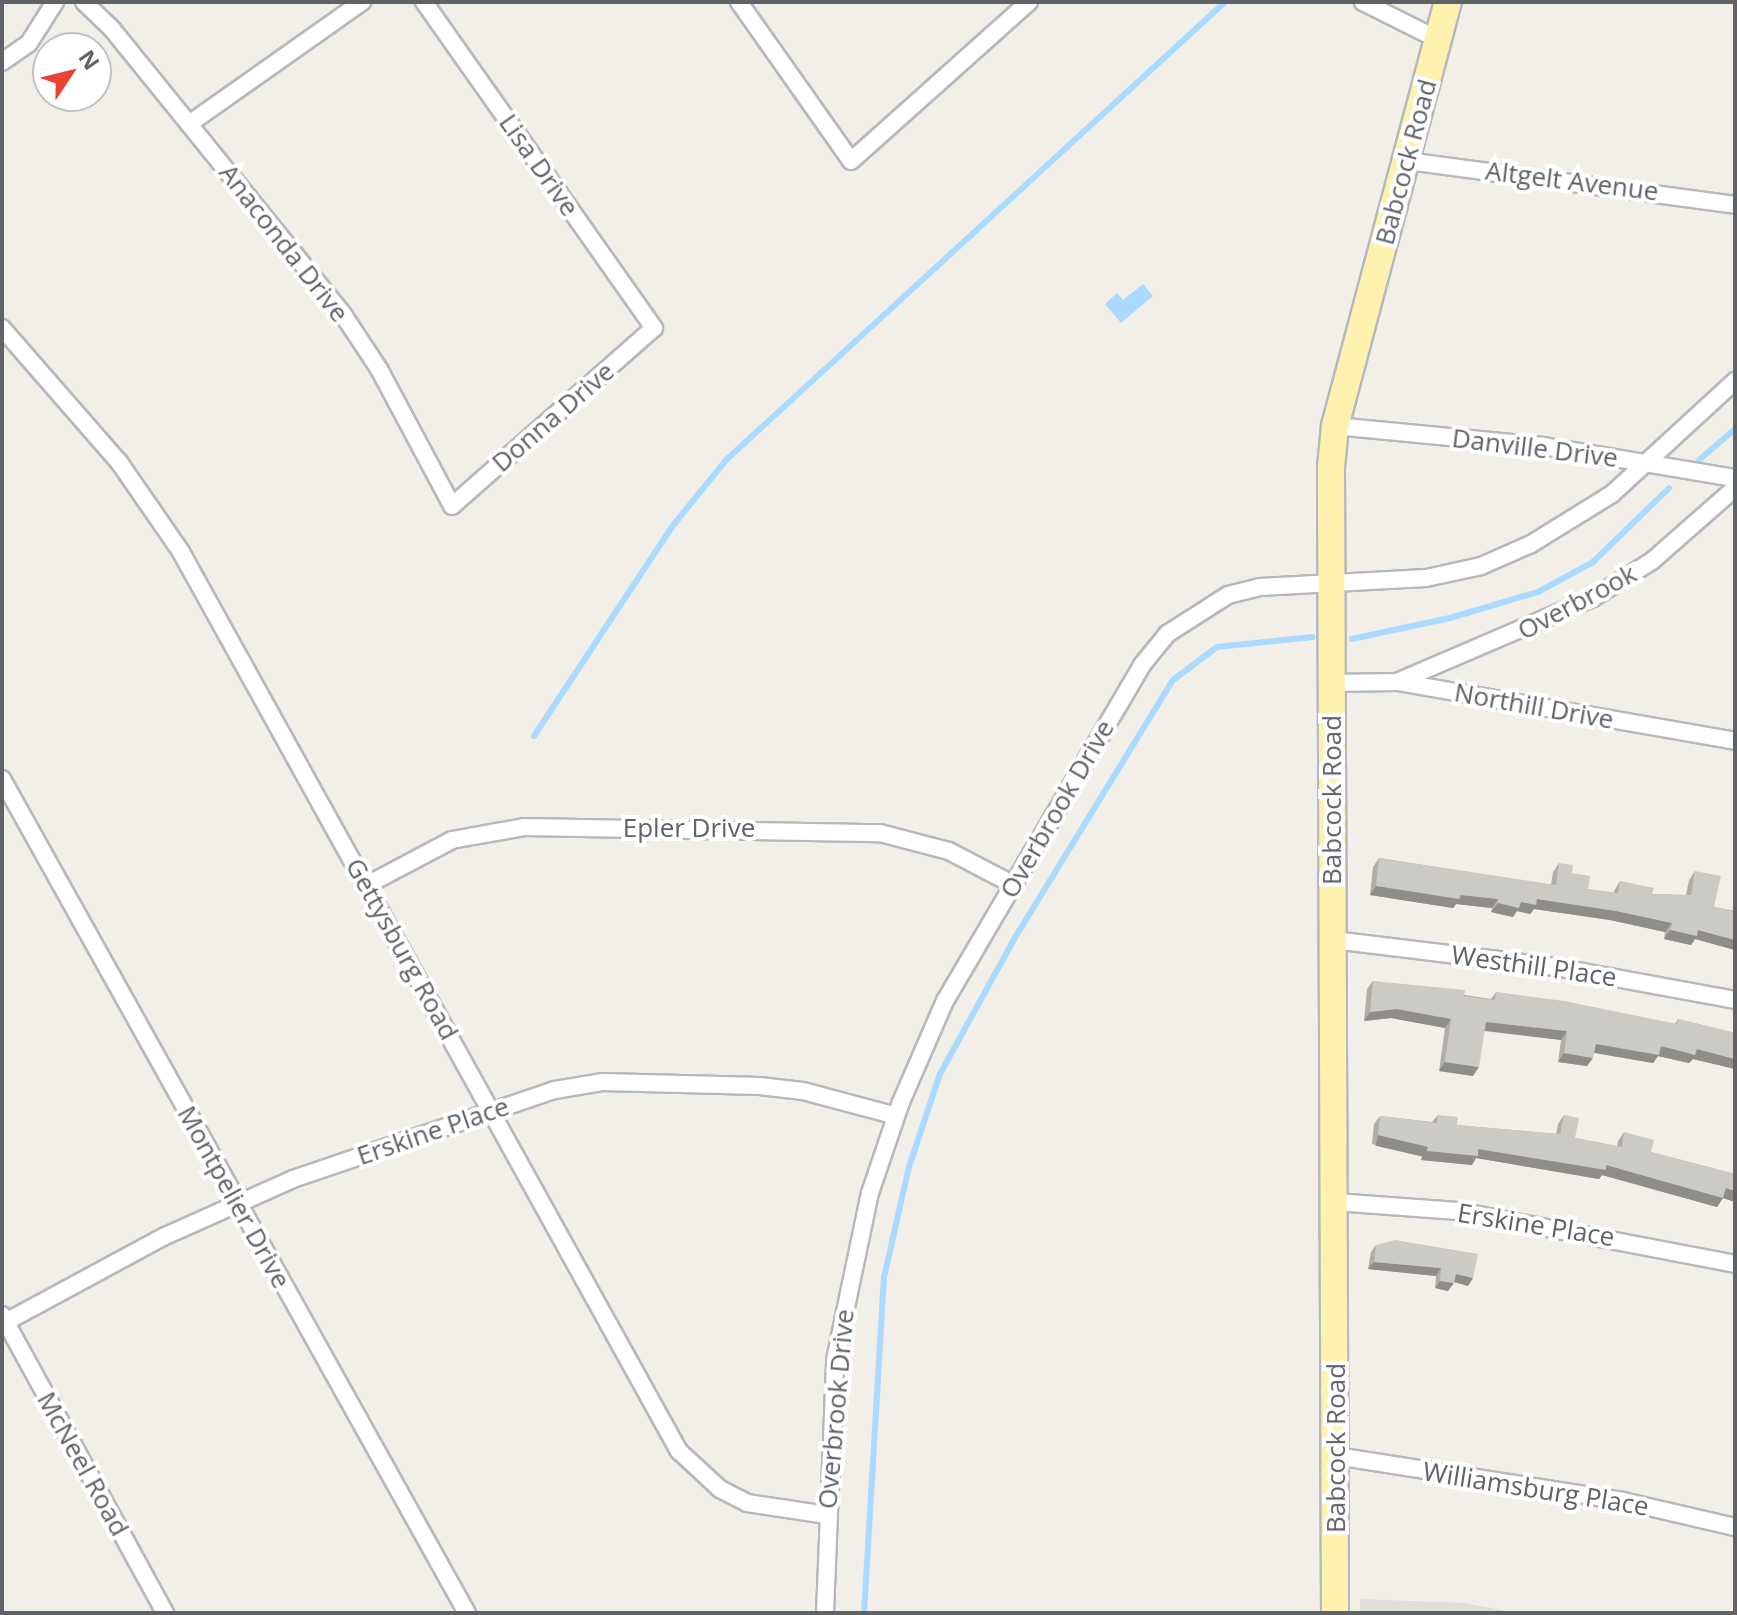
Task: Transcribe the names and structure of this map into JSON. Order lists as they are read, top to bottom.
{
  "streets": {
    "main road": ["Babcock Road"],
    "street": [
      "Lisa Drive",
      "Altgelt Avenue",
      "Anaconda Drive",
      "Donna Drive",
      "Danville Drive",
      "Overbrook",
      "Northill Drive",
      "Overbrook Drive",
      "Epler Drive",
      "Gettysburg Road",
      "Westhill Place",
      "Erskine Place",
      "Montpelier Drive",
      "McNeel Road",
      "Williamsburg Place"
    ]
  },
  "crossings": [
    ["Babcock Road", "Altgelt Avenue"],
    ["Babcock Road", "Danville Drive"],
    ["Babcock Road", "Northill Drive"],
    ["Babcock Road", "Overbrook Drive"],
    ["Babcock Road", "Westhill Place"],
    ["Babcock Road", "Erskine Place"],
    ["Babcock Road", "Williamsburg Place"],
    ["Lisa Drive", "Donna Drive"],
    ["Anaconda Drive", "Donna Drive"],
    ["Danville Drive", "Overbrook Drive"],
    ["Overbrook", "Northill Drive"],
    ["Overbrook Drive", "Epler Drive"],
    ["Overbrook Drive", "Gettysburg Road"],
    ["Overbrook Drive", "Erskine Place"],
    ["Epler Drive", "Gettysburg Road"],
    ["Gettysburg Road", "Erskine Place"],
    ["Erskine Place", "Montpelier Drive"],
    ["Erskine Place", "McNeel Road"]
  ],
  "north": "top right"
}
